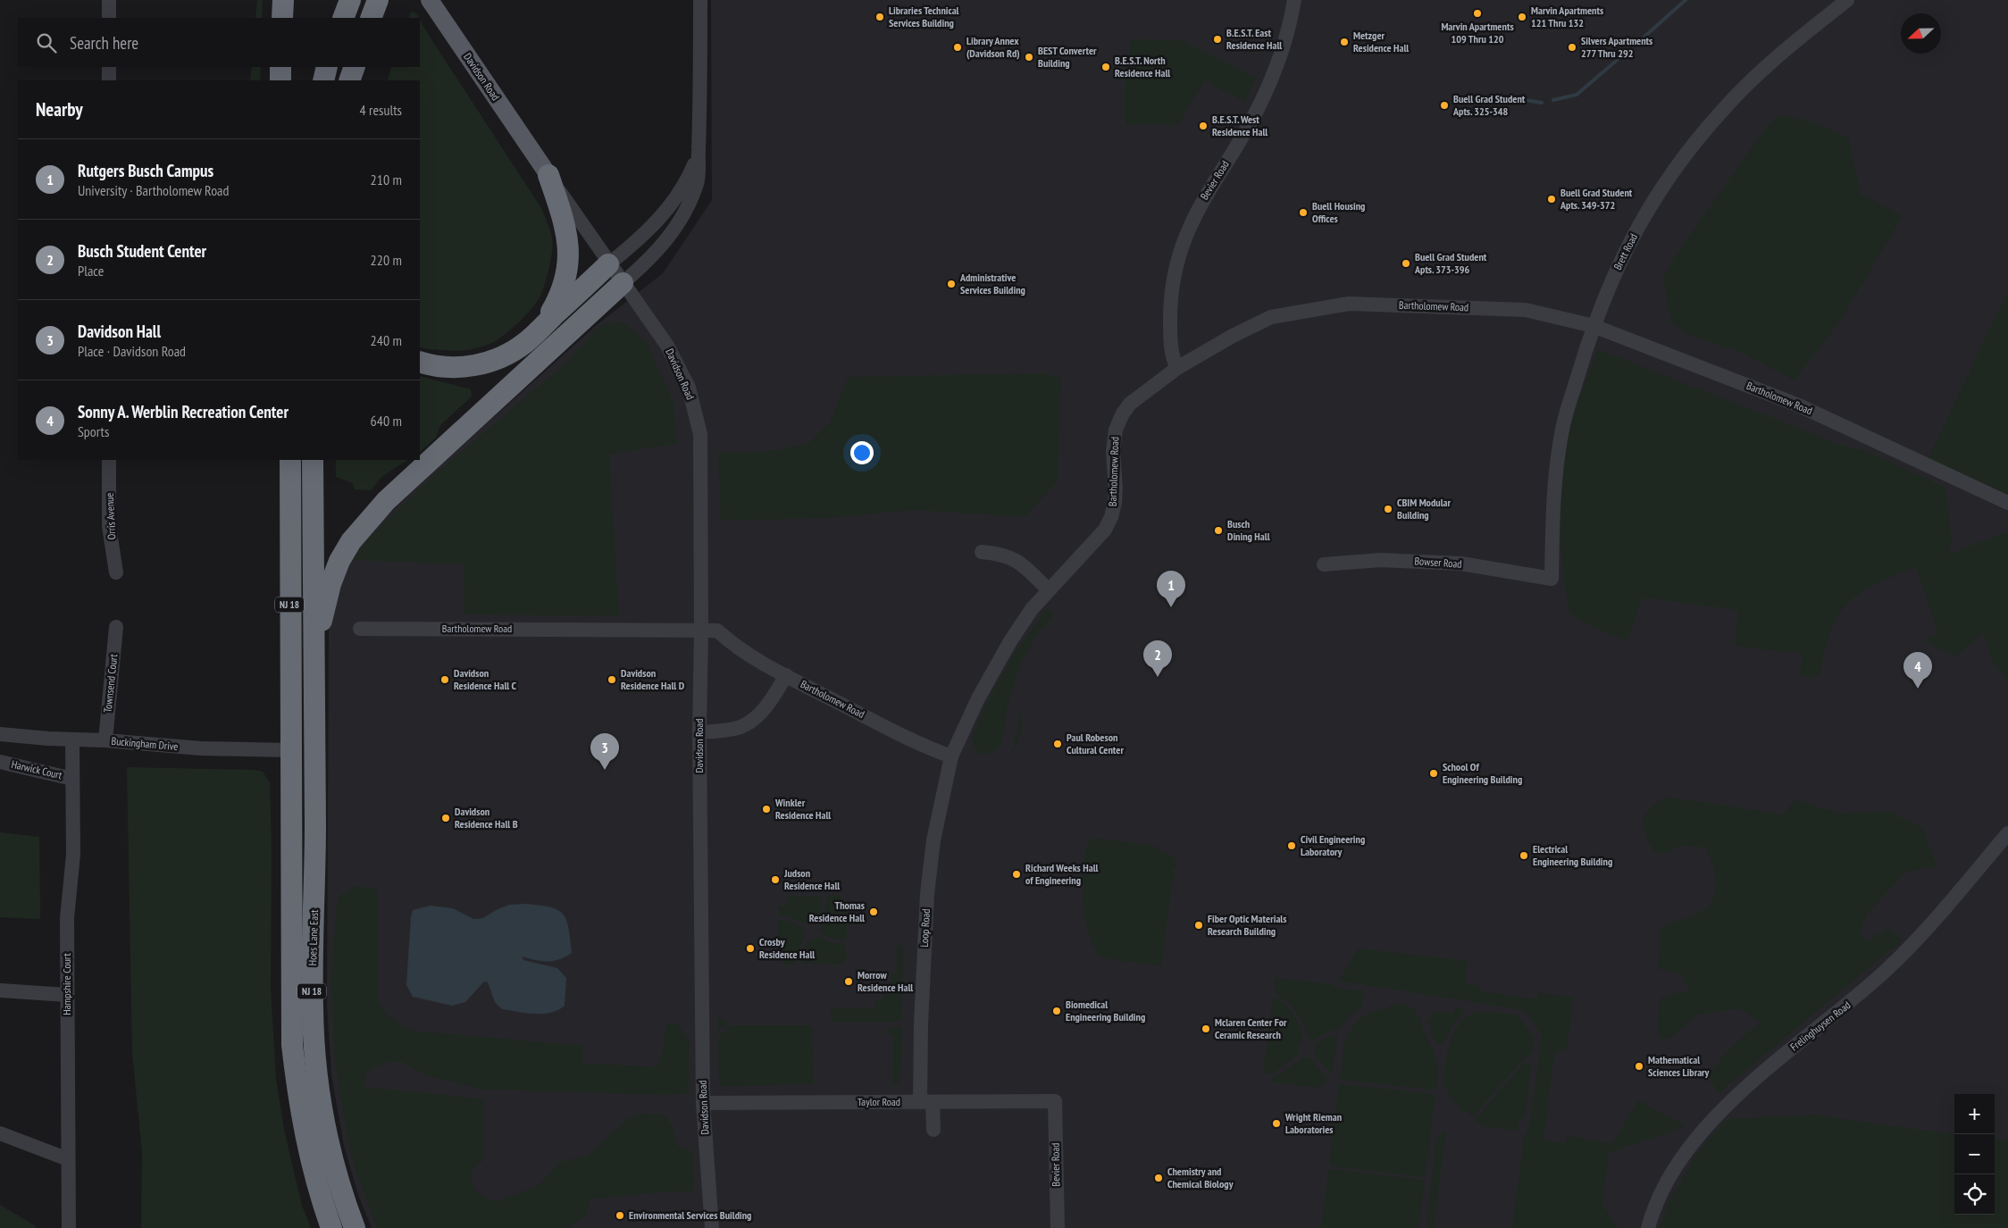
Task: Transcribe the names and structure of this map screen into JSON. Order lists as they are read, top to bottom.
{
  "streets": {
    "highway": ["NJ 18", "Hoes Lane East"],
    "main road": ["Davidson Road"],
    "street": [
      "Bevier Road",
      "Brett Road",
      "Bartholomew Road",
      "Orris Avenue",
      "Bowser Road",
      "Townsend Court",
      "Buckingham Drive",
      "Harwick Court",
      "Loop Road",
      "Hampshire Court",
      "Frelinghuysen Road",
      "Taylor Road"
    ]
  },
  "crossings": [
    ["Davidson Road", "Bartholomew Road"],
    ["Davidson Road", "Taylor Road"],
    ["Bevier Road", "Bartholomew Road"],
    ["Bevier Road", "Taylor Road"],
    ["Brett Road", "Bartholomew Road"],
    ["Brett Road", "Bowser Road"],
    ["Bartholomew Road", "Loop Road"],
    ["NJ 18", "Buckingham Drive"],
    ["NJ 18", "Hoes Lane East"],
    ["Townsend Court", "Buckingham Drive"],
    ["Buckingham Drive", "Hoes Lane East"],
    ["Buckingham Drive", "Hampshire Court"],
    ["Harwick Court", "Hampshire Court"],
    ["Loop Road", "Taylor Road"]
  ],
  "places": [
    "Marvin Apartments 109 Thru 120",
    "Libraries Technical Services Building",
    "Marvin Apartments 121 Thru 132",
    "B.E.S.T. East Residence Hall",
    "Metzger Residence Hall",
    "Library Annex (Davidson Rd)",
    "Silvers Apartments 277 Thru 292",
    "BEST Converter Building",
    "B.E.S.T. North Residence Hall",
    "Buell Grad Student Apts. 325-348",
    "B.E.S.T. West Residence Hall",
    "Buell Grad Student Apts. 349-372",
    "Buell Housing Offices",
    "Buell Grad Student Apts. 373-396",
    "Administrative Services Building",
    "CBIM Modular Building",
    "Busch Dining Hall",
    "Davidson Residence Hall C",
    "Davidson Residence Hall D",
    "Paul Robeson Cultural Center",
    "School Of Engineering Building",
    "Winkler Residence Hall",
    "Davidson Residence Hall B",
    "Civil Engineering Laboratory",
    "Electrical Engineering Building",
    "Richard Weeks Hall of Engineering",
    "Judson Residence Hall",
    "Thomas Residence Hall",
    "Fiber Optic Materials Research Building",
    "Crosby Residence Hall",
    "Morrow Residence Hall",
    "Biomedical Engineering Building",
    "Mclaren Center For Ceramic Research",
    "Mathematical Sciences Library",
    "Wright Rieman Laboratories",
    "Chemistry and Chemical Biology",
    "Environmental Services Building"
  ],
  "north": "left",
  "page": {
    "search": "Search here",
    "heading": ["Nearby", "4 results"],
    "list": [
      {
        "mark": "1",
        "name": "Rutgers Busch Campus",
        "note": "University · Bartholomew Road",
        "value": "210 m"
      },
      {
        "mark": "2",
        "name": "Busch Student Center",
        "note": "Place",
        "value": "220 m"
      },
      {
        "mark": "3",
        "name": "Davidson Hall",
        "note": "Place · Davidson Road",
        "value": "240 m"
      },
      {
        "mark": "4",
        "name": "Sonny A. Werblin Recreation Center",
        "note": "Sports",
        "value": "640 m"
      }
    ],
    "pins": [
      "1",
      "2",
      "4",
      "3"
    ],
    "map_buttons": ["+", "−"]
  }
}
